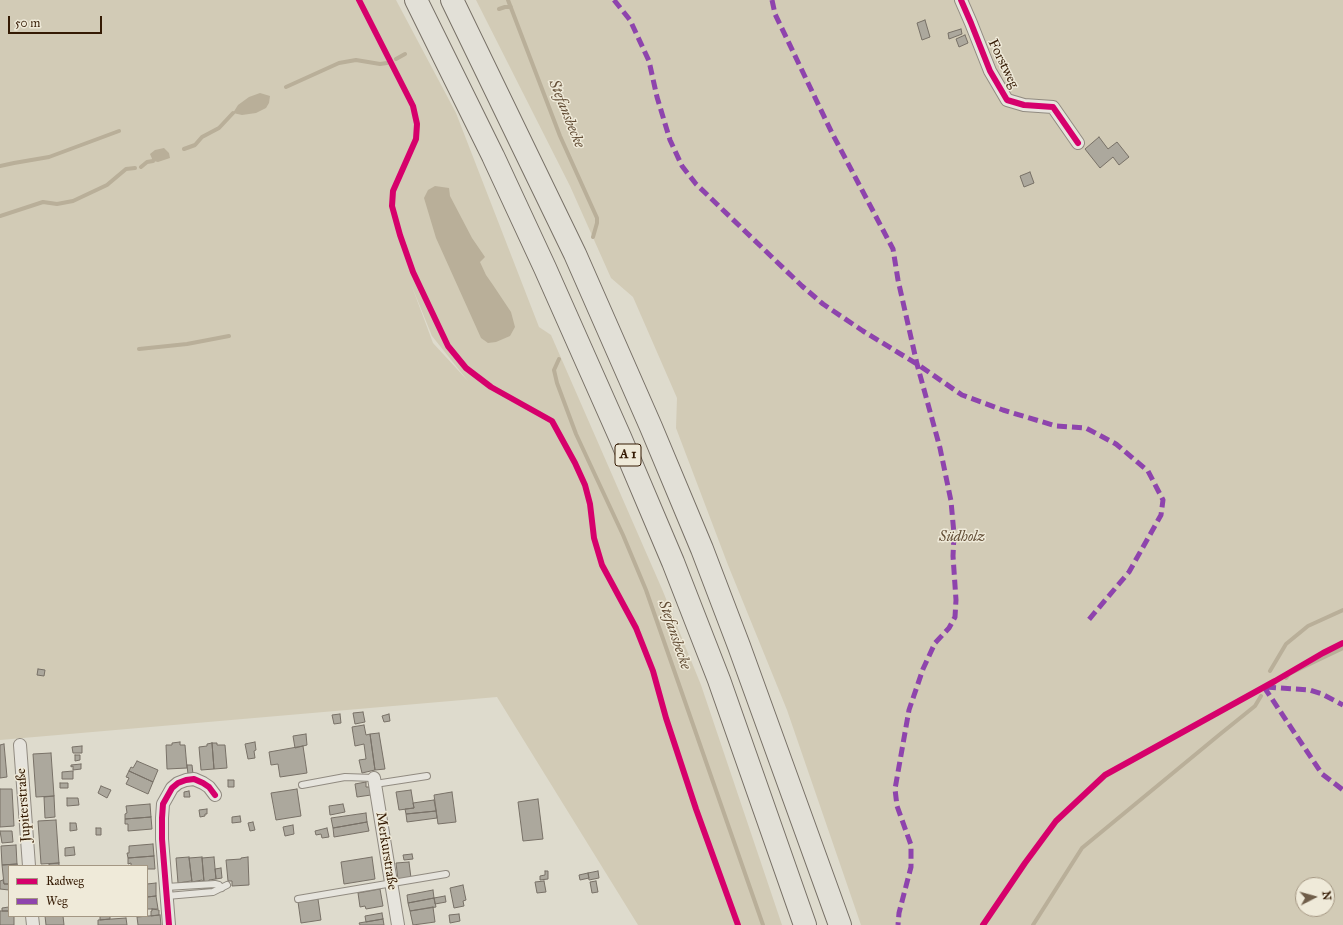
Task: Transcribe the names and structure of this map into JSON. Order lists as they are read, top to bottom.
{
  "streets": {
    "highway": ["A 1"],
    "street": ["Forstweg", "Jupiterstraße", "Merkurstraße"]
  },
  "water": ["Stefansbecke"],
  "parks": ["Südholz"],
  "legend": ["Radweg", "Weg"],
  "scale_bar": "50 m",
  "north": "right"
}
